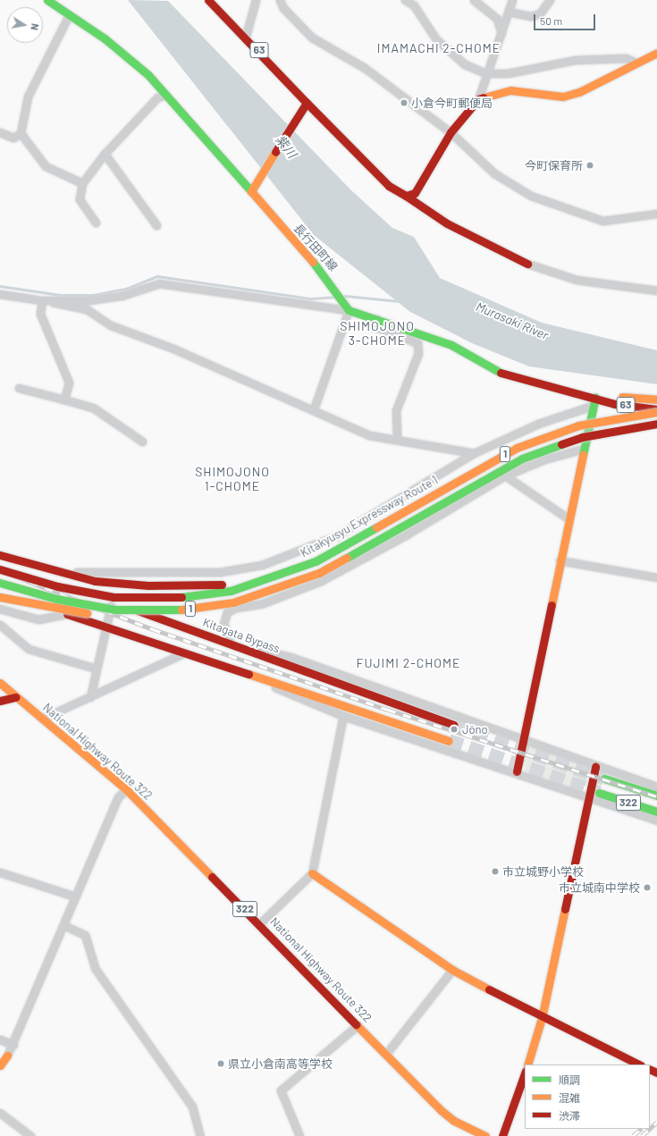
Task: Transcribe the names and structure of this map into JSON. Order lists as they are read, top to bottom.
{
  "streets": {
    "main road": [
      "63",
      "長行田町線",
      "1",
      "Kitakyusyu Expressway Route 1",
      "Kitagata Bypass",
      "National Highway Route 322",
      "322"
    ]
  },
  "crossings": [
    ["63", "長行田町線"],
    ["63", "Kitakyusyu Expressway Route 1"]
  ],
  "districts": [
    "IMAMACHI 2-CHOME",
    "SHIMOJONO 3-CHOME",
    "SHIMOJONO 1-CHOME",
    "FUJIMI 2-CHOME"
  ],
  "water": ["紫川", "Murasaki River"],
  "places": [
    "小倉今町郵便局",
    "今町保育所",
    "Jōno",
    "市立城野小学校",
    "市立城南中学校",
    "県立小倉南高等学校"
  ],
  "legend": ["順調", "混雑", "渋滞"],
  "scale_bar": "50 m",
  "north": "right"
}
